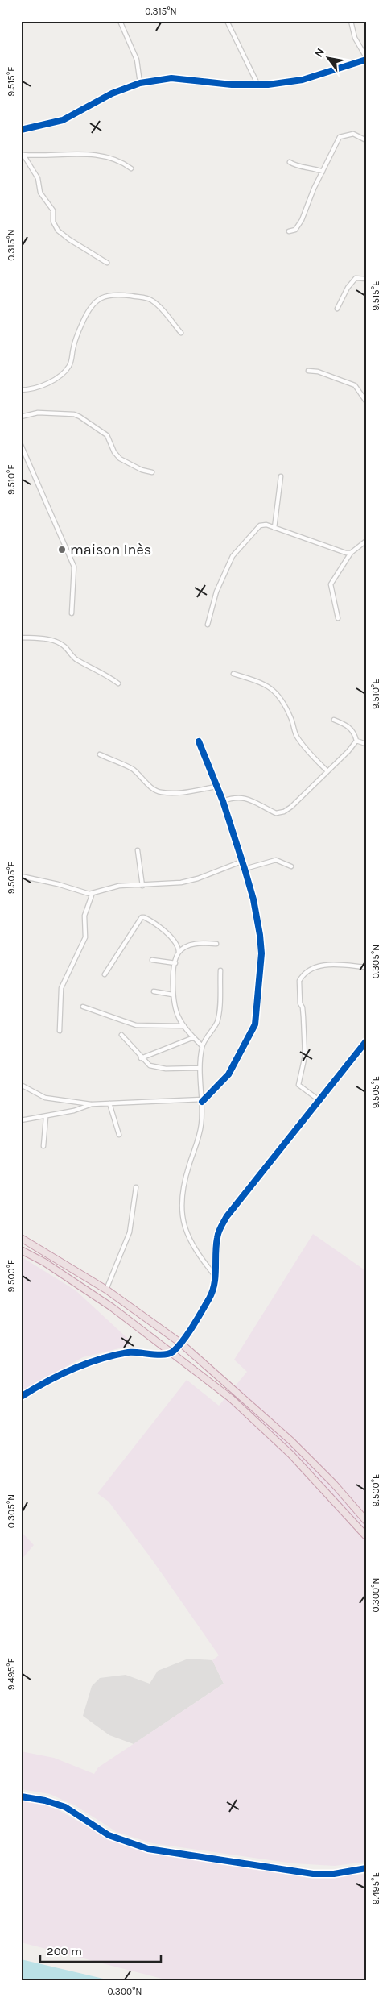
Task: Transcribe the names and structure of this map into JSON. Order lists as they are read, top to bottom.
{
  "places": ["maison Inès"],
  "scale_bar": "200 m",
  "north": "top left",
  "coordinates": [
    "0.315°N",
    "9.515°E",
    "9.510°E",
    "9.505°E",
    "0.305°N",
    "9.500°E",
    "0.300°N",
    "9.495°E"
  ]
}
